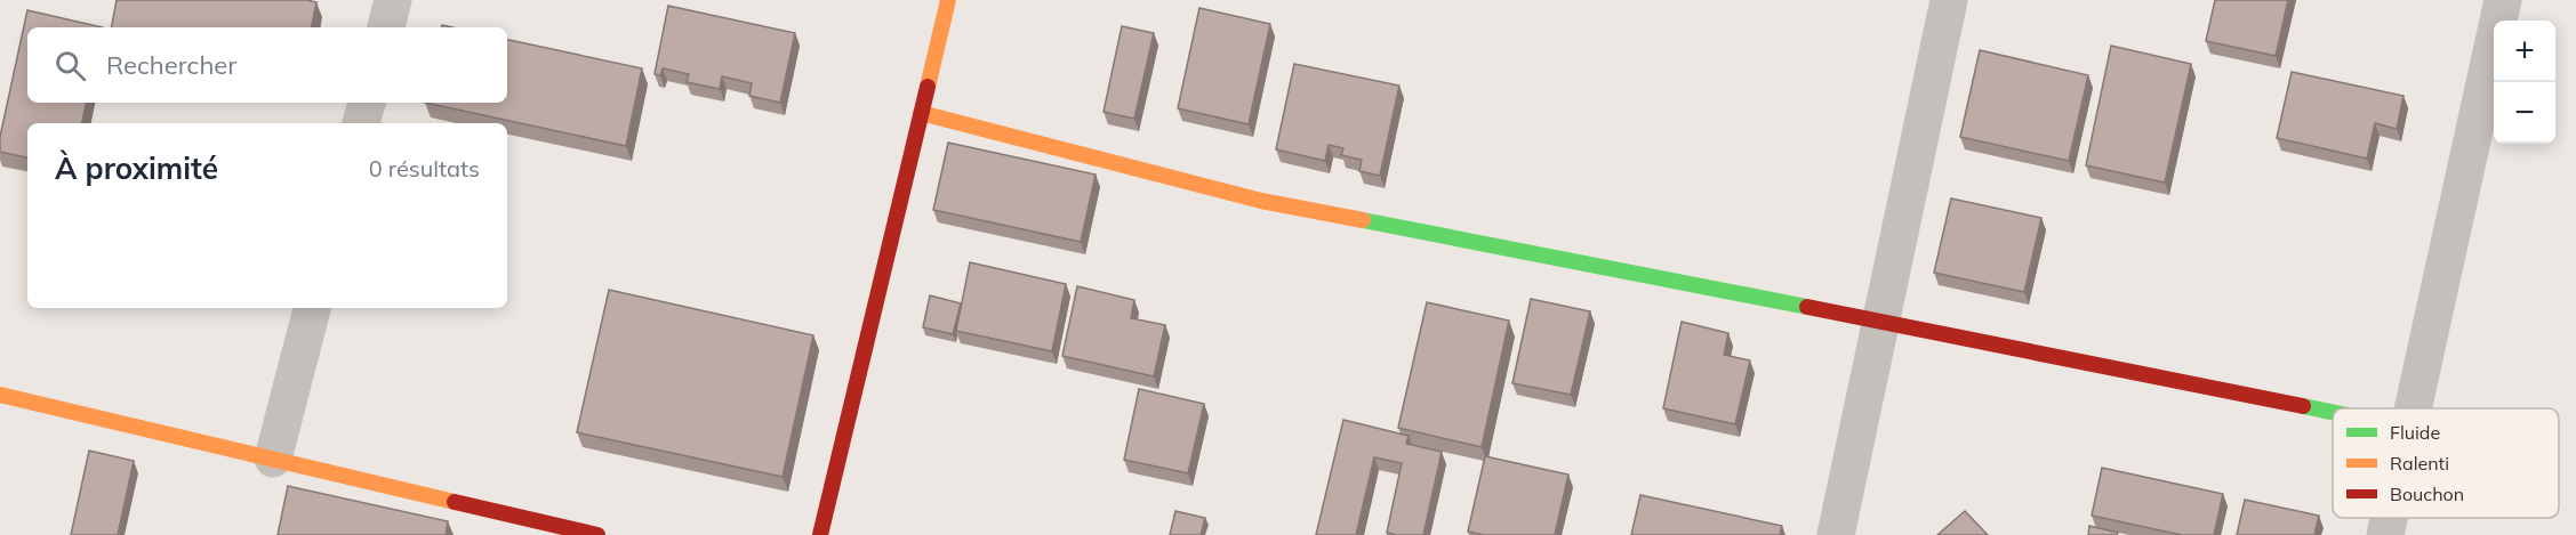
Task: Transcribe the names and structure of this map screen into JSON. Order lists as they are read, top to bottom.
{
  "legend": ["Fluide", "Ralenti", "Bouchon"],
  "page": {
    "map_buttons": ["+", "−"],
    "search": "Rechercher",
    "heading": ["À proximité", "0 résultats"]
  }
}
